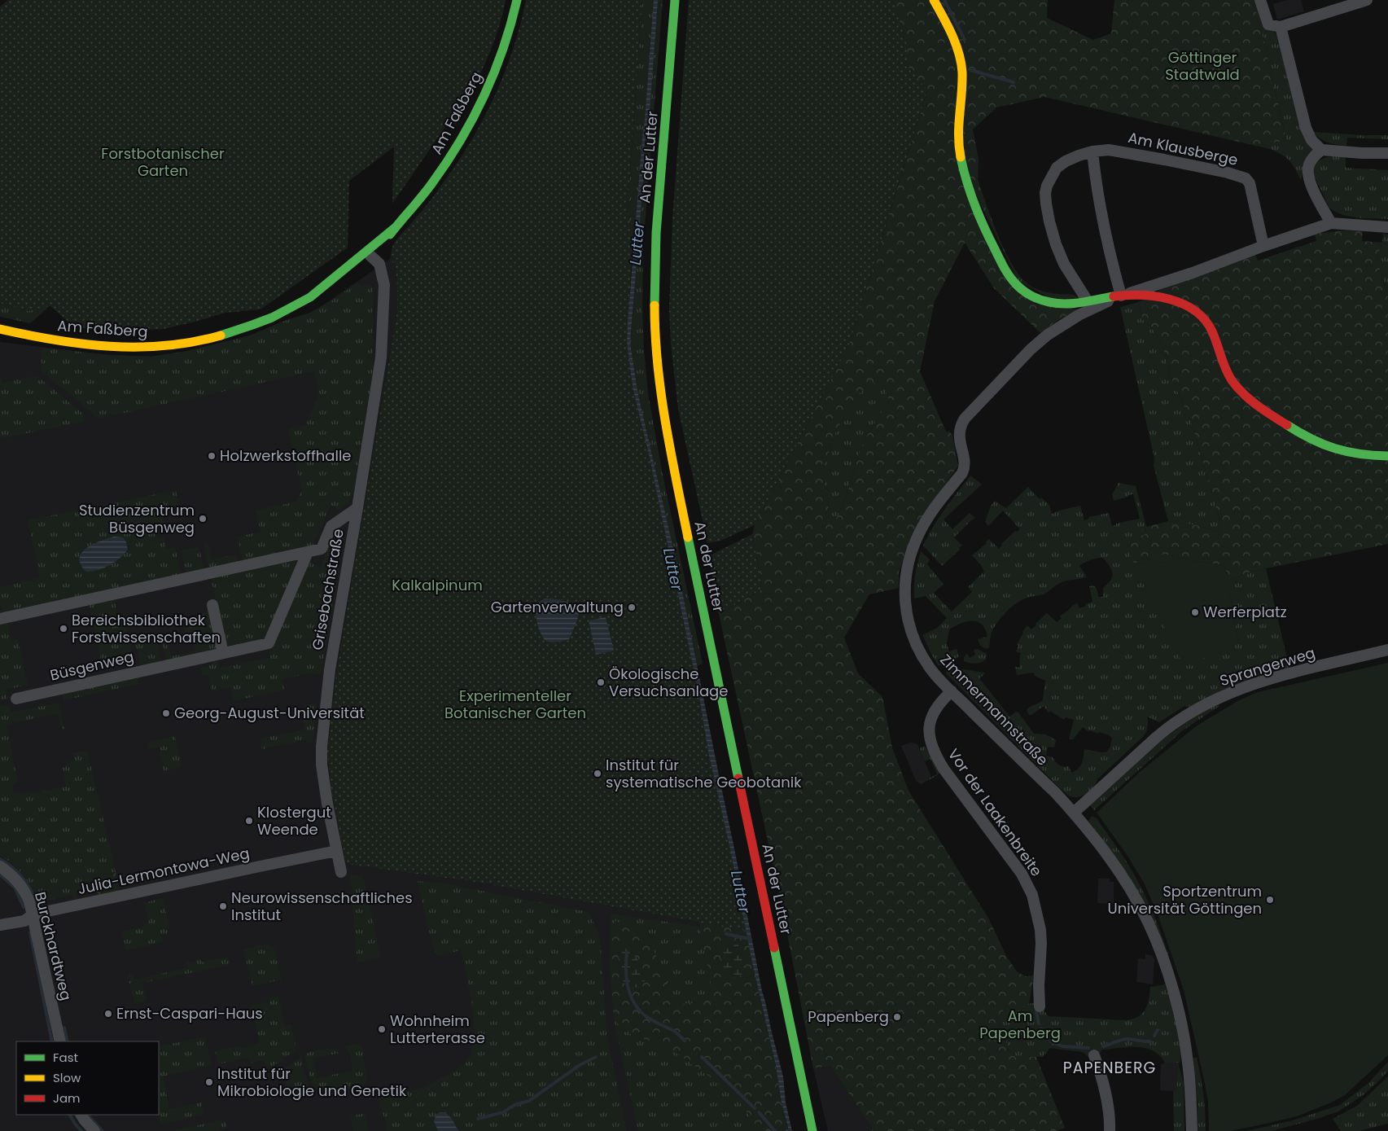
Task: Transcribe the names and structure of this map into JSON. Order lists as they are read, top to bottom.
{
  "streets": {
    "street": [
      "Am Faßberg",
      "Am Klausberge",
      "An der Lutter",
      "Grisebachstraße",
      "Büsgenweg",
      "Sprangerweg",
      "Zimmermannstraße",
      "Vor der Laakenbreite",
      "Julia-Lermontowa-Weg",
      "Burckhardtweg"
    ]
  },
  "crossings": [
    ["Am Faßberg", "Grisebachstraße"],
    ["Grisebachstraße", "Julia-Lermontowa-Weg"],
    ["Sprangerweg", "Zimmermannstraße"],
    ["Zimmermannstraße", "Vor der Laakenbreite"],
    ["Julia-Lermontowa-Weg", "Burckhardtweg"]
  ],
  "districts": ["PAPENBERG"],
  "water": ["Lutter"],
  "parks": [
    "Göttinger Stadtwald",
    "Forstbotanischer Garten",
    "Kalkalpinum",
    "Experimenteller Botanischer Garten",
    "Am Papenberg"
  ],
  "places": [
    "Holzwerkstoffhalle",
    "Studienzentrum Büsgenweg",
    "Gartenverwaltung",
    "Werferplatz",
    "Bereichsbibliothek Forstwissenschaften",
    "Ökologische Versuchsanlage",
    "Georg-August-Universität",
    "Institut für systematische Geobotanik",
    "Klostergut Weende",
    "Sportzentrum Universität Göttingen",
    "Neurowissenschaftliches Institut",
    "Ernst-Caspari-Haus",
    "Papenberg",
    "Wohnheim Lutterterasse",
    "Institut für Mikrobiologie und Genetik"
  ],
  "legend": ["Fast", "Slow", "Jam"]
}
